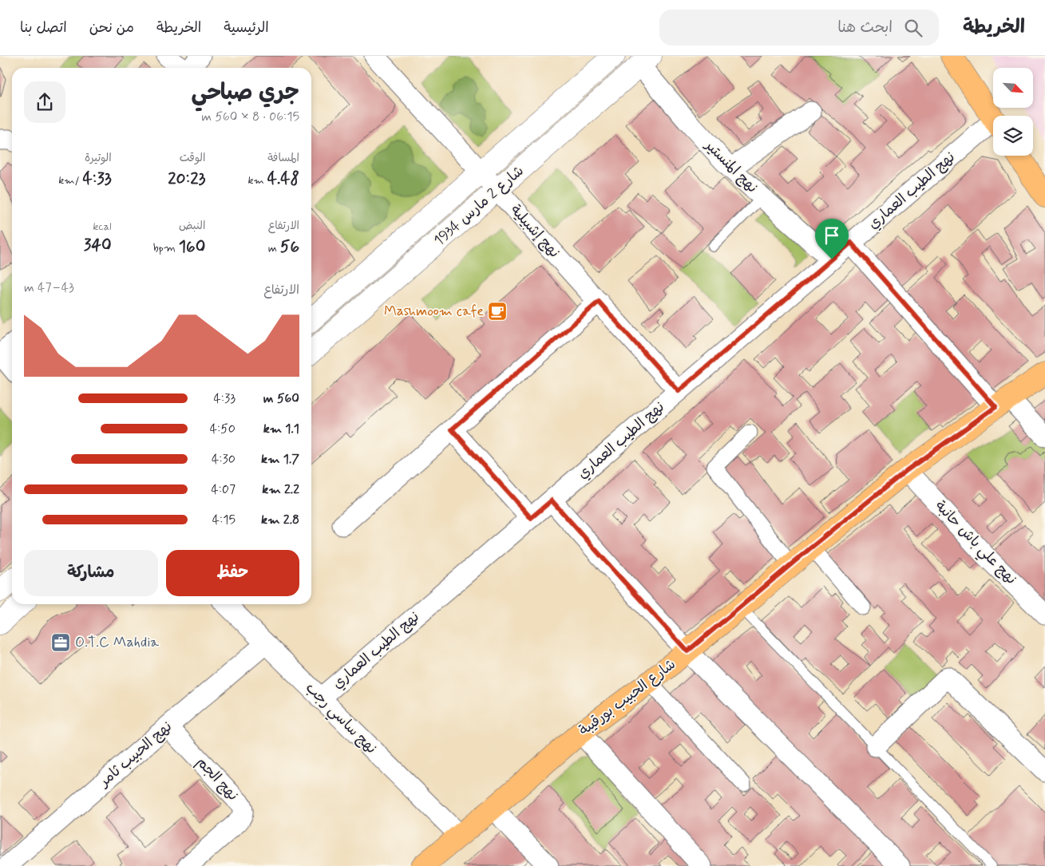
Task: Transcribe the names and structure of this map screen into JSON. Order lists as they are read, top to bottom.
{
  "streets": {
    "main road": ["شارع الحبيب بورقيبة"],
    "street": [
      "نهج المنستير",
      "نهج الطيب العماري",
      "شارع 2 مارس 1934",
      "نهج إشبيلية",
      "نهج علي باش حانبة",
      "نهج ساسي رجب",
      "نهج الحبيب ثامر",
      "نهج الجم"
    ]
  },
  "crossings": [
    ["نهج المنستير", "نهج الطيب العماري"],
    ["نهج المنستير", "شارع 2 مارس 1934"],
    ["نهج الطيب العماري", "نهج إشبيلية"],
    ["نهج الطيب العماري", "نهج ساسي رجب"],
    ["شارع 2 مارس 1934", "نهج إشبيلية"],
    ["نهج علي باش حانبة", "شارع الحبيب بورقيبة"],
    ["شارع الحبيب بورقيبة", "نهج ساسي رجب"],
    ["نهج ساسي رجب", "نهج الحبيب ثامر"],
    ["نهج الحبيب ثامر", "نهج الجم"]
  ],
  "places": {
    "cafe": ["Mashmoom cafe"],
    "office": ["O.T.C Mahdia"]
  },
  "north": "bottom right",
  "page": {
    "header": "الخريطة",
    "search": "ابحث هنا",
    "nav": [
      "الرئيسية",
      "الخريطة",
      "من نحن",
      "اتصل بنا"
    ],
    "heading": ["جري صباحي", "06:15 · 8 × 560 m"],
    "stats": [
      ["المسافة", "4.48 km"],
      ["الوقت", "20:23"],
      ["الوتيرة", "4:33 /km"],
      ["الارتفاع", "56 m"],
      ["النبض", "160 bpm"],
      ["kcal", "340"]
    ],
    "chart": ["الارتفاع", "43–47 m"],
    "list": [
      {
        "name": "560 m",
        "note": "4:33"
      },
      {
        "name": "1.1 km",
        "note": "4:50"
      },
      {
        "name": "1.7 km",
        "note": "4:30"
      },
      {
        "name": "2.2 km",
        "note": "4:07"
      },
      {
        "name": "2.8 km",
        "note": "4:15"
      }
    ],
    "buttons": ["حفظ", "مشاركة"]
  }
}
